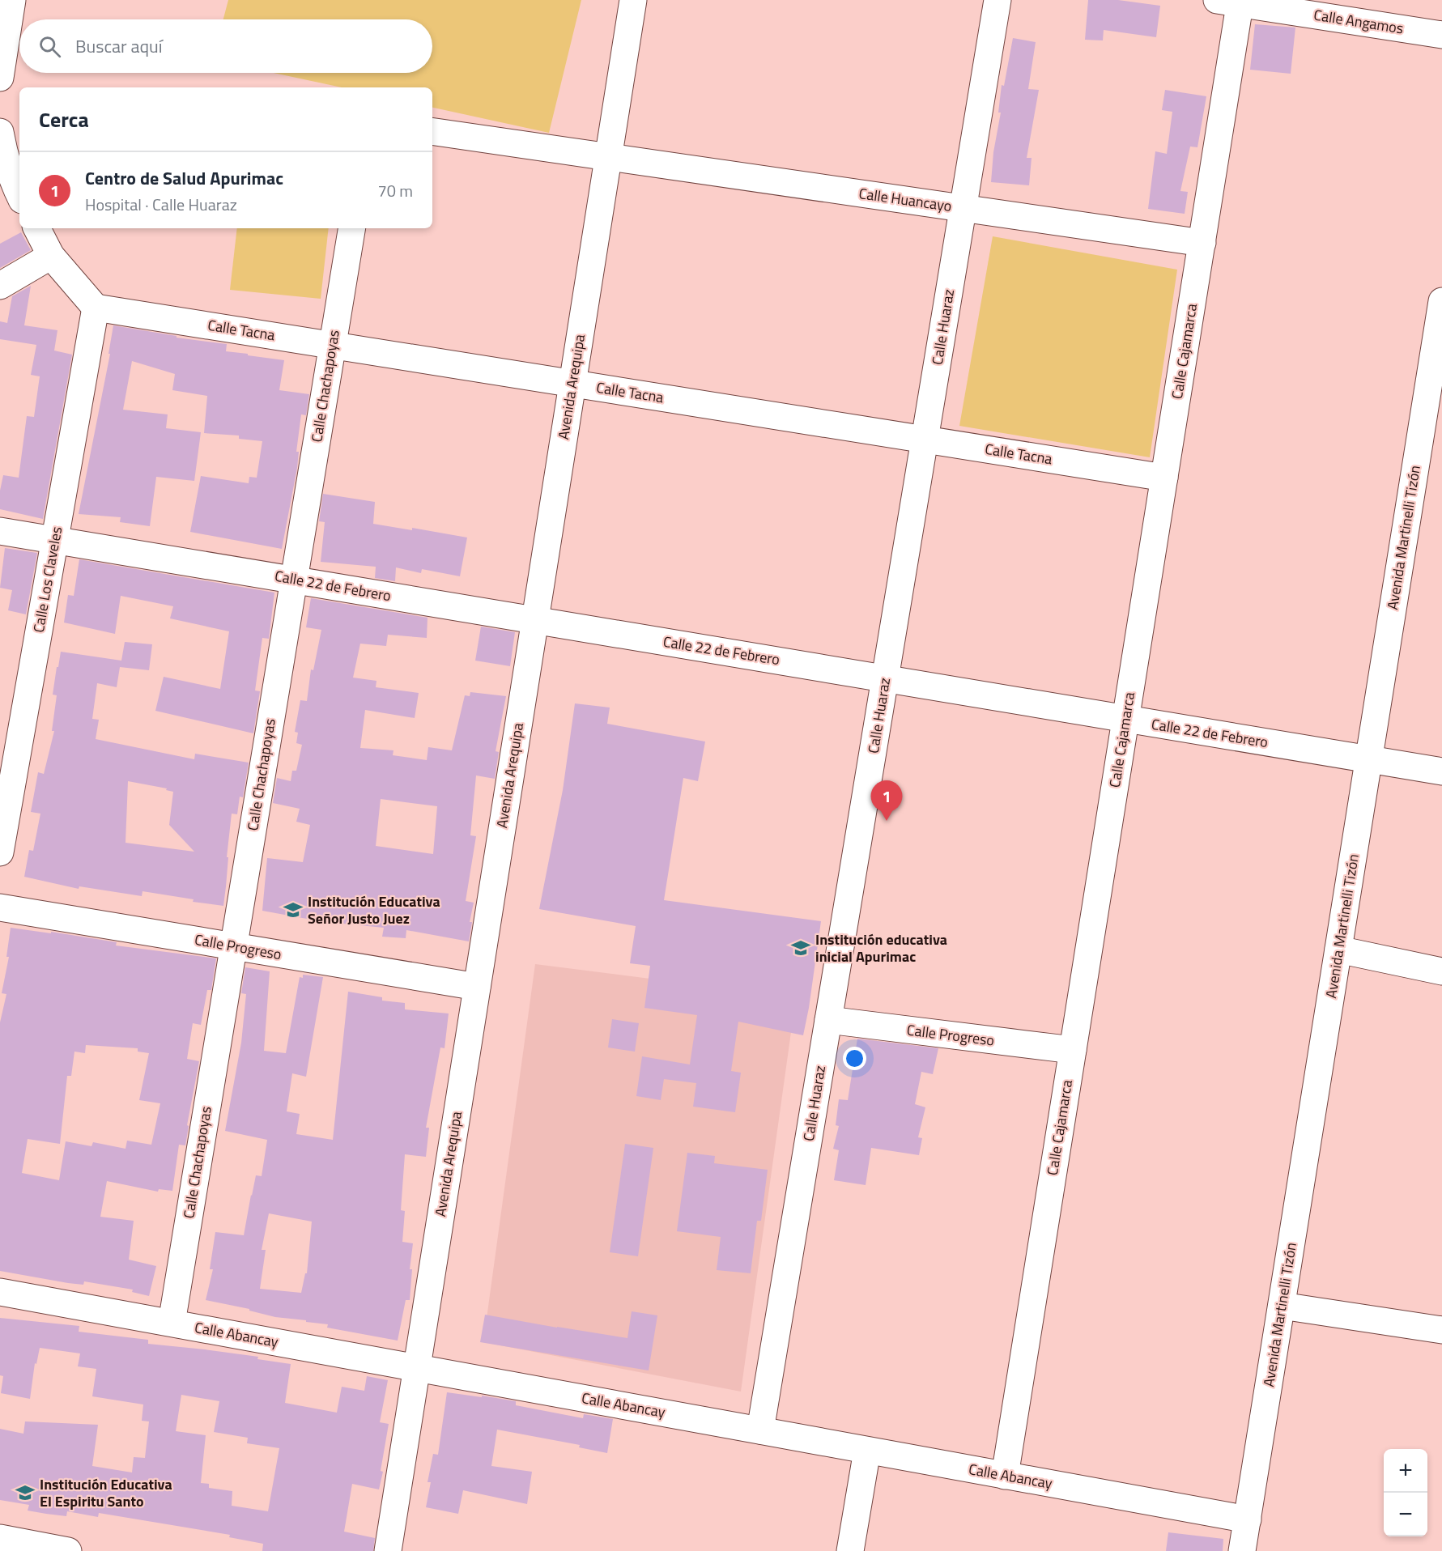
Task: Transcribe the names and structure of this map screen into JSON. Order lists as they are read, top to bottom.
{
  "streets": {
    "street": [
      "Calle Angamos",
      "Calle Huancayo",
      "Calle Huaraz",
      "Calle Tacna",
      "Calle Cajamarca",
      "Calle Chachapoyas",
      "Avenida Arequipa",
      "Avenida Martinelli Tizón",
      "Calle Los Claveles",
      "Calle 22 de Febrero",
      "Calle Progreso",
      "Calle Abancay"
    ]
  },
  "crossings": [
    ["Calle Angamos", "Calle Cajamarca"],
    ["Calle Huancayo", "Calle Huaraz"],
    ["Calle Huancayo", "Calle Cajamarca"],
    ["Calle Huancayo", "Avenida Arequipa"],
    ["Calle Huaraz", "Calle Tacna"],
    ["Calle Huaraz", "Calle 22 de Febrero"],
    ["Calle Huaraz", "Calle Progreso"],
    ["Calle Huaraz", "Calle Abancay"],
    ["Calle Tacna", "Calle Cajamarca"],
    ["Calle Tacna", "Calle Chachapoyas"],
    ["Calle Tacna", "Avenida Arequipa"],
    ["Calle Tacna", "Calle Los Claveles"],
    ["Calle Cajamarca", "Calle 22 de Febrero"],
    ["Calle Cajamarca", "Calle Progreso"],
    ["Calle Cajamarca", "Calle Abancay"],
    ["Calle Chachapoyas", "Calle 22 de Febrero"],
    ["Calle Chachapoyas", "Calle Progreso"],
    ["Calle Chachapoyas", "Calle Abancay"],
    ["Avenida Arequipa", "Calle 22 de Febrero"],
    ["Avenida Arequipa", "Calle Progreso"],
    ["Avenida Arequipa", "Calle Abancay"],
    ["Avenida Martinelli Tizón", "Calle 22 de Febrero"],
    ["Avenida Martinelli Tizón", "Calle Abancay"],
    ["Calle Los Claveles", "Calle 22 de Febrero"]
  ],
  "places": {
    "school or university": ["Institución Educativa Señor Justo Juez", "Institución educativa inicial Apurimac", "Institución Educativa El Espiritu Santo"]
  },
  "page": {
    "search": "Buscar aquí",
    "heading": "Cerca",
    "list": [
      {
        "mark": "1",
        "name": "Centro de Salud Apurimac",
        "note": "Hospital · Calle Huaraz",
        "value": "70 m"
      }
    ],
    "pins": "1",
    "map_buttons": ["+", "−"]
  }
}
